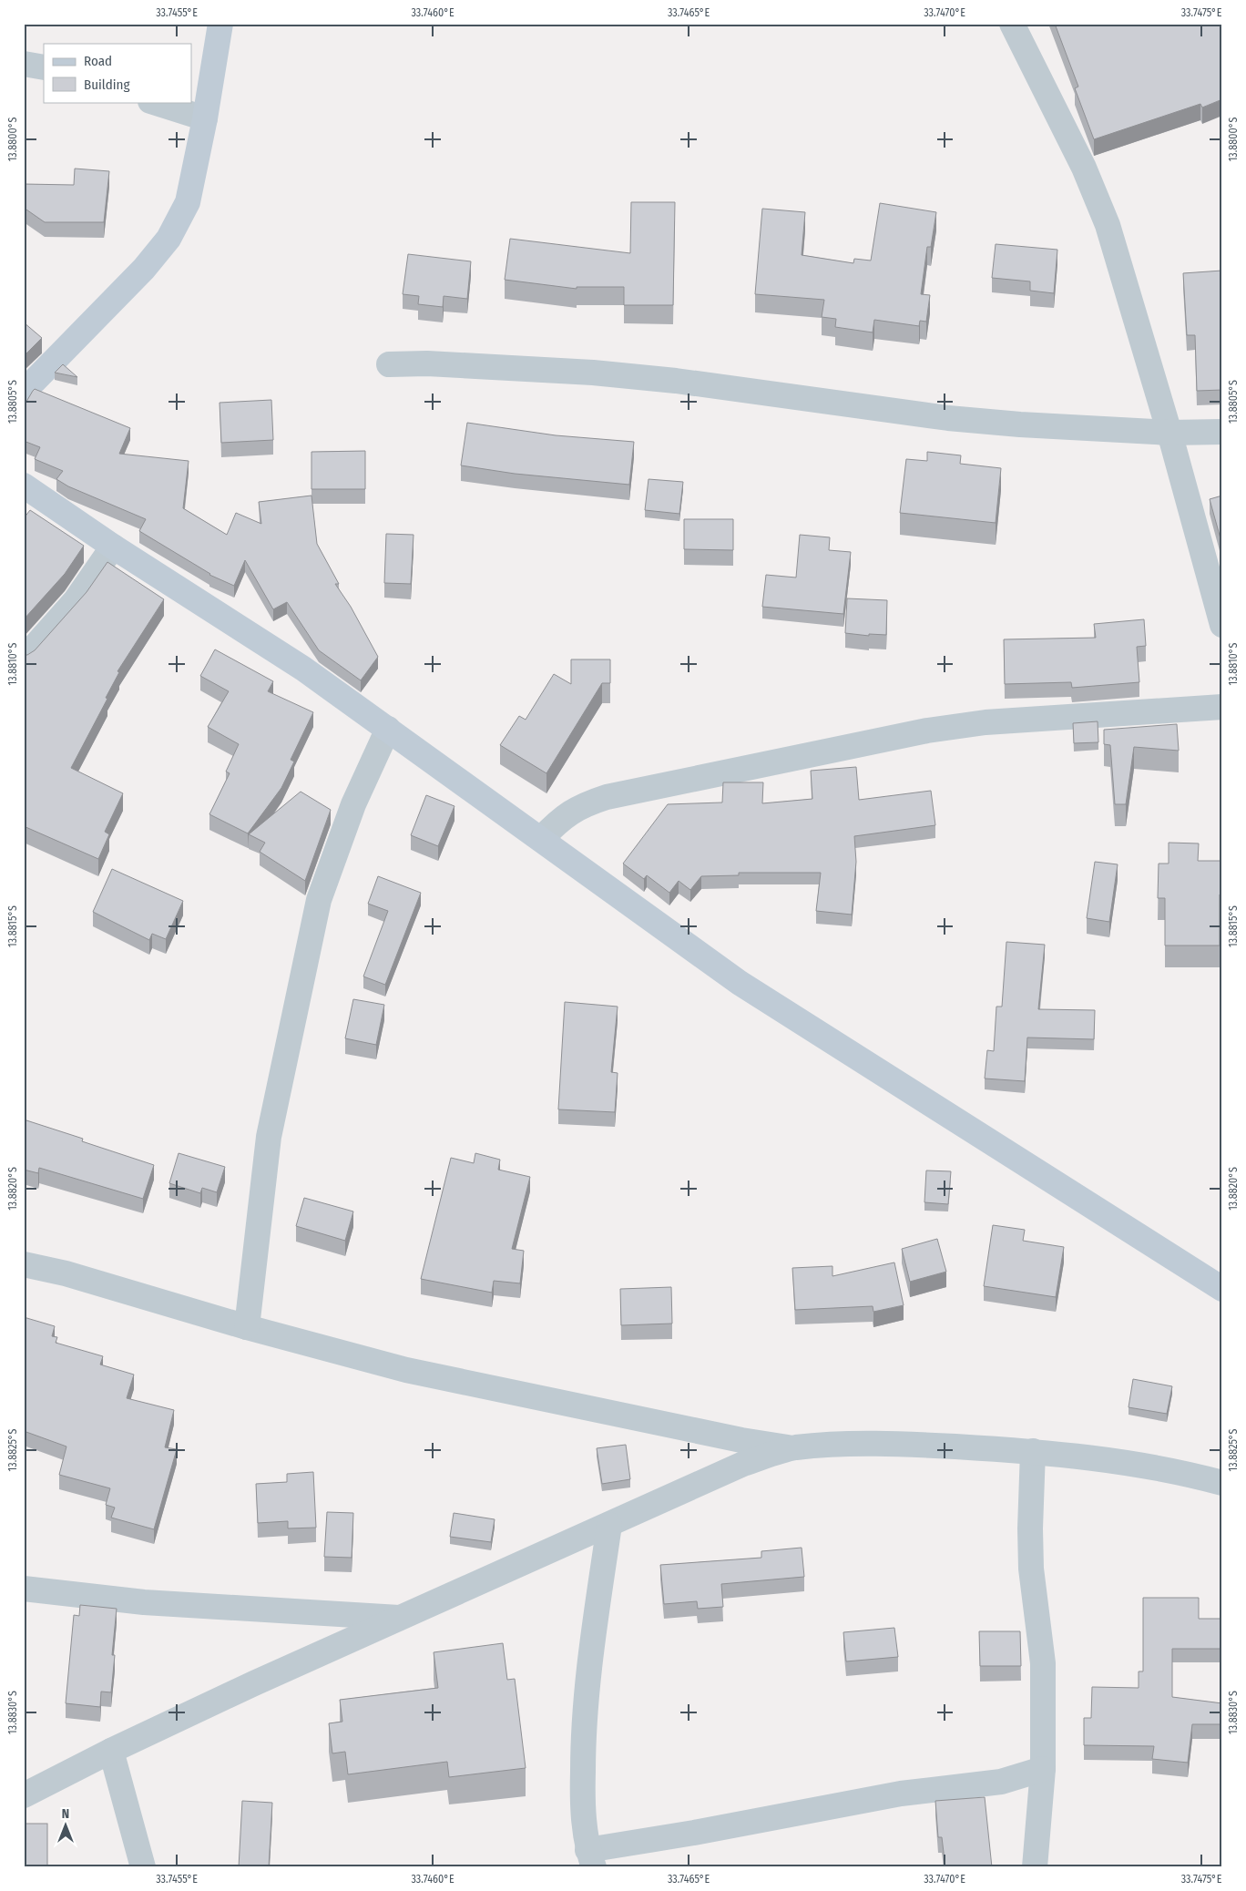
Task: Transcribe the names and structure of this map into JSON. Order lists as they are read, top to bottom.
{
  "legend": ["Road", "Building"],
  "north": "top",
  "coordinates": [
    "33.7455°E",
    "33.7460°E",
    "33.7465°E",
    "33.7470°E",
    "33.7475°E",
    "13.8800°S",
    "13.8805°S",
    "13.8810°S",
    "13.8815°S",
    "13.8820°S",
    "13.8825°S",
    "13.8830°S"
  ]
}
